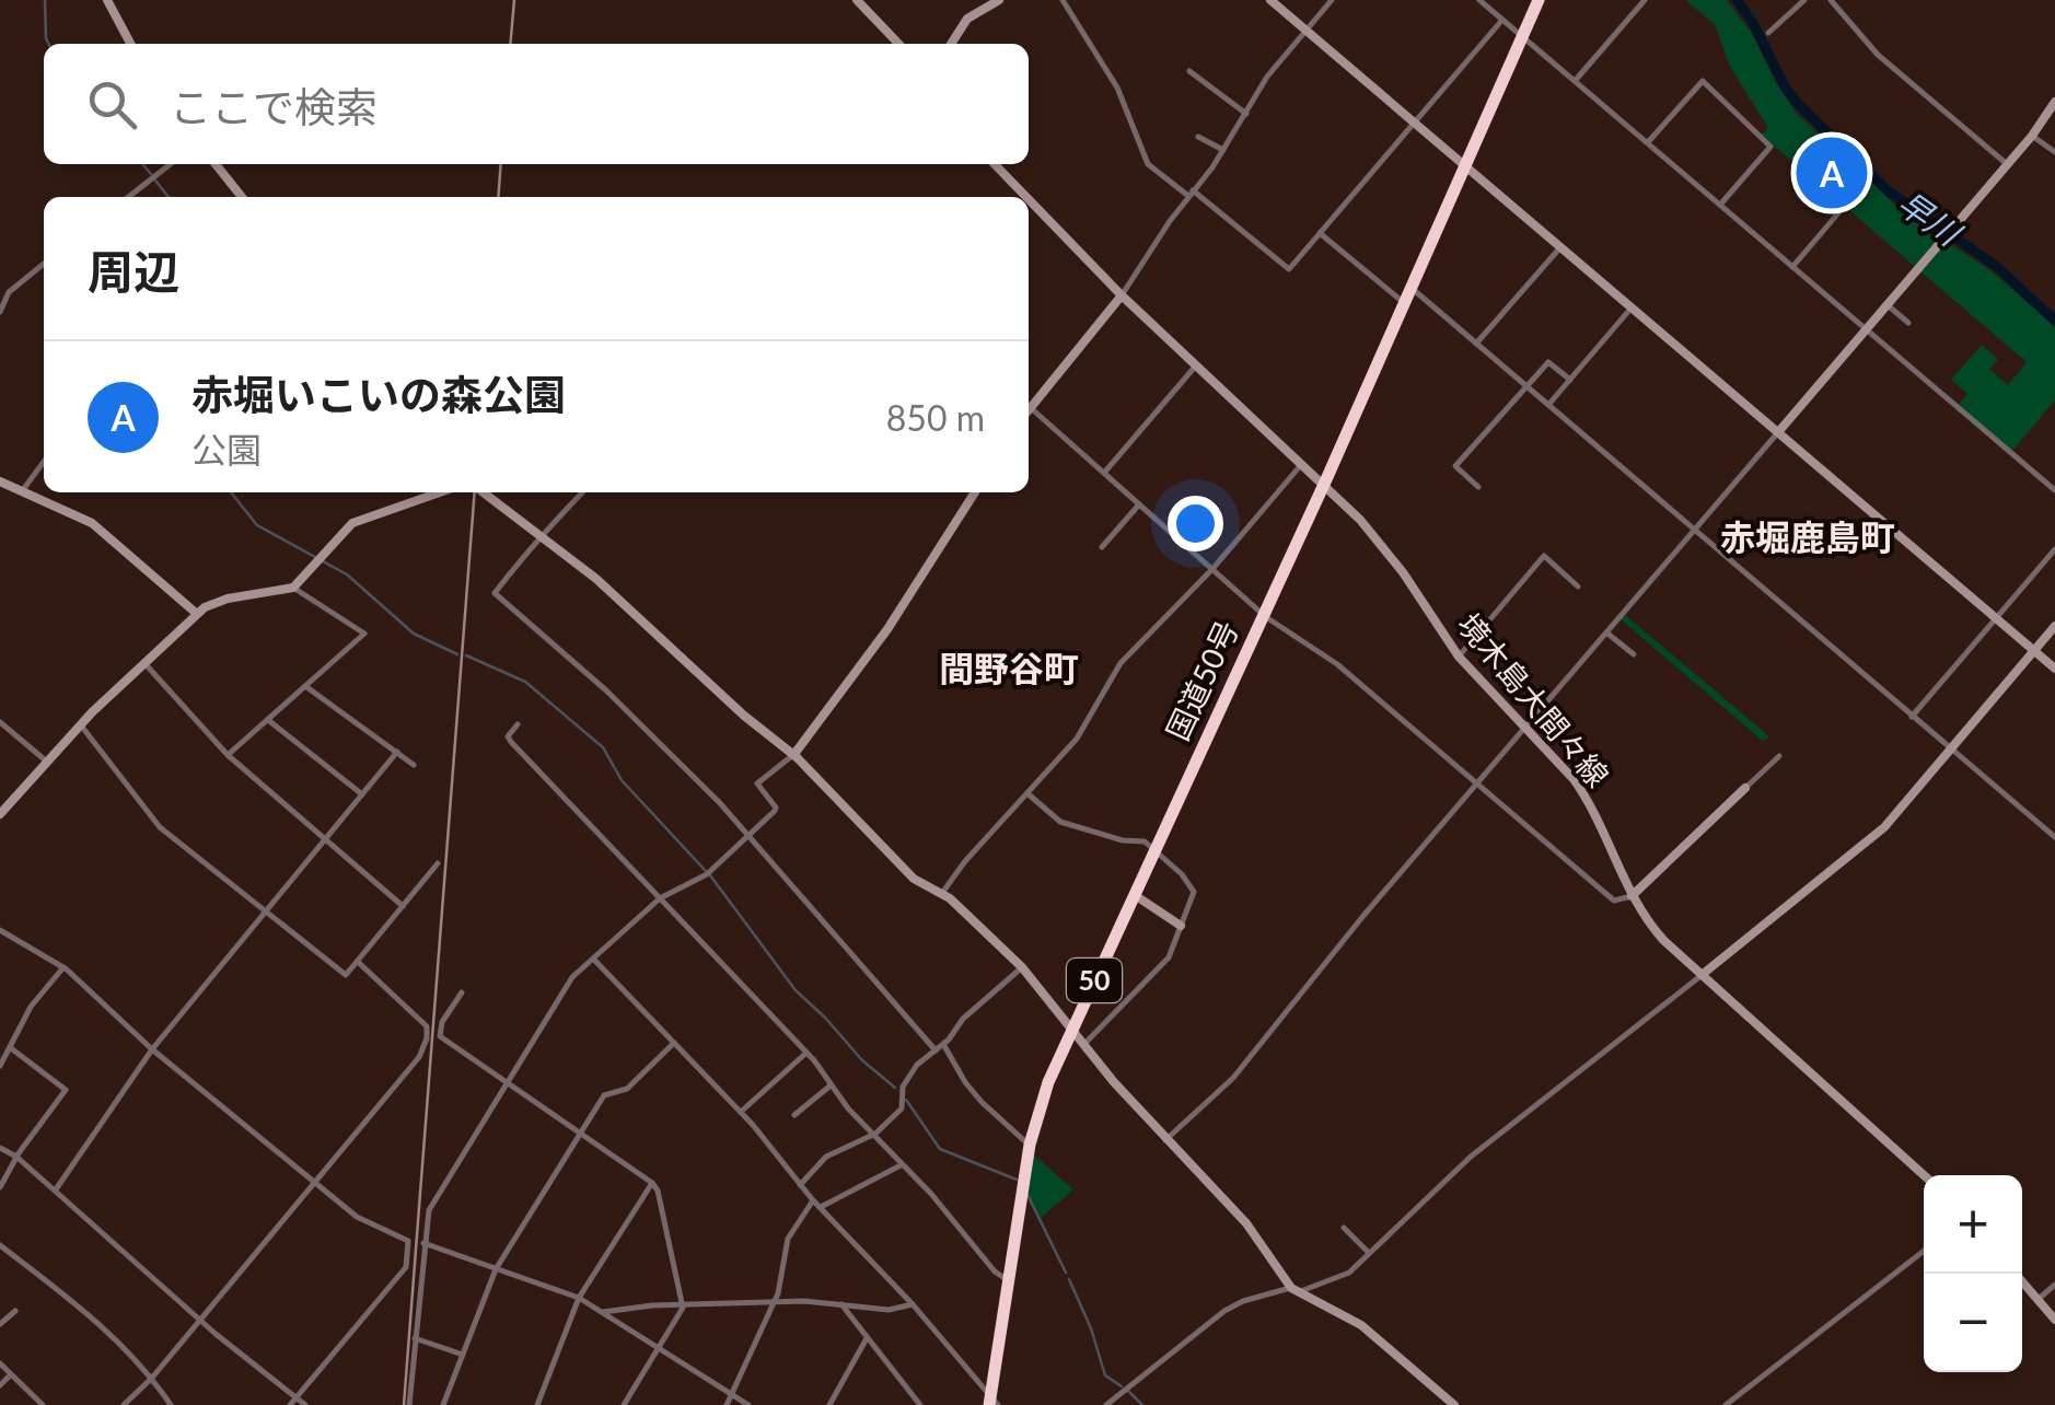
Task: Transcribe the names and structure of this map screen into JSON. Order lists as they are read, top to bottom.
{
  "streets": {
    "highway": ["国道50号", "50"],
    "street": ["境木島大間々線"]
  },
  "crossings": [
    ["国道50号", "境木島大間々線"]
  ],
  "districts": ["赤堀鹿島町", "間野谷町"],
  "water": ["早川"],
  "page": {
    "search": "ここで検索",
    "pins": "A",
    "heading": "周辺",
    "list": [
      {
        "mark": "A",
        "name": "赤堀いこいの森公園",
        "note": "公園",
        "value": "850 m"
      }
    ],
    "map_buttons": ["+", "−"]
  }
}
